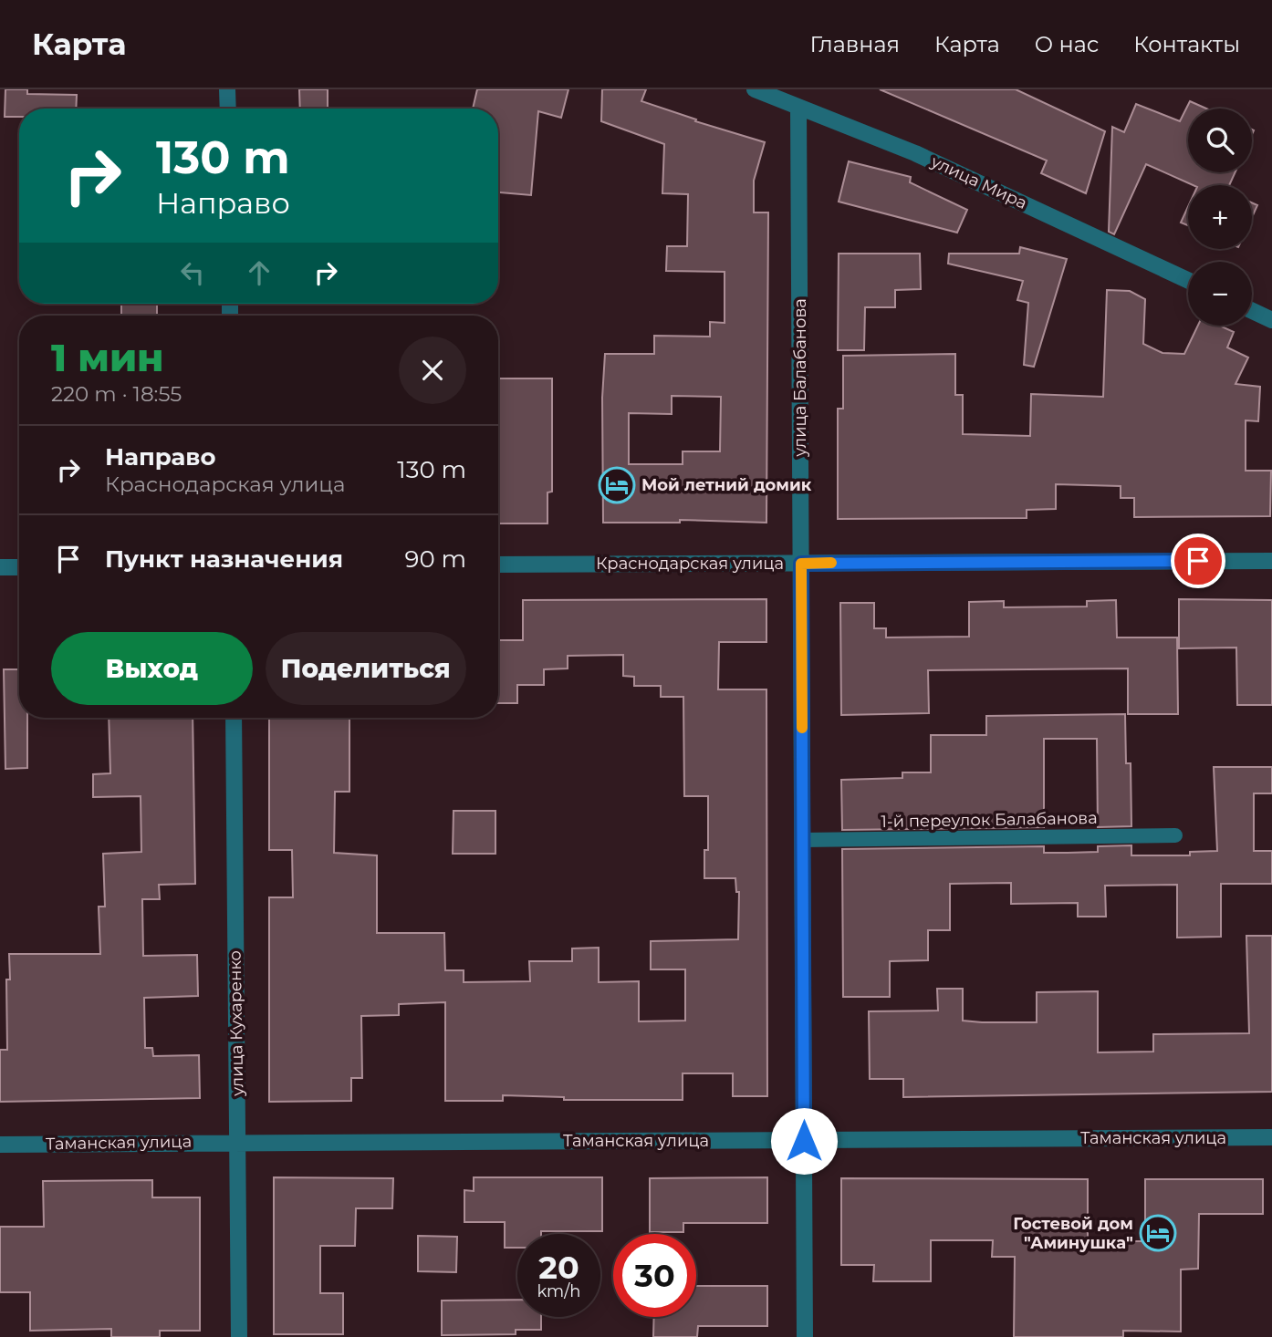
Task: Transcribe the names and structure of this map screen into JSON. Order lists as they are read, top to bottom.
{
  "streets": {
    "street": [
      "улица Мира",
      "улица Балабанова",
      "Краснодарская улица",
      "улица Кухаренко",
      "Таманская улица"
    ],
    "lane": ["1-й переулок Балабанова"]
  },
  "crossings": [
    ["улица Мира", "улица Балабанова"],
    ["улица Балабанова", "Краснодарская улица"],
    ["улица Балабанова", "1-й переулок Балабанова"],
    ["улица Балабанова", "Таманская улица"],
    ["улица Кухаренко", "Таманская улица"]
  ],
  "places": {
    "hotel": ["Мой летний домик", "Гостевой дом \"Аминушка\""]
  },
  "page": {
    "header": "Карта",
    "nav": [
      "Главная",
      "Карта",
      "О нас",
      "Контакты"
    ],
    "map_buttons": ["+", "−"],
    "turn": ["130 m", "Направо"],
    "heading": ["1 мин", "220 m · 18:55"],
    "list": [
      {
        "name": "Направо",
        "note": "Краснодарская улица",
        "value": "130 m"
      },
      {
        "name": "Пункт назначения",
        "value": "90 m"
      }
    ],
    "buttons": ["Выход", "Поделиться"],
    "speed": "20 km/h",
    "limit": "30"
  }
}
